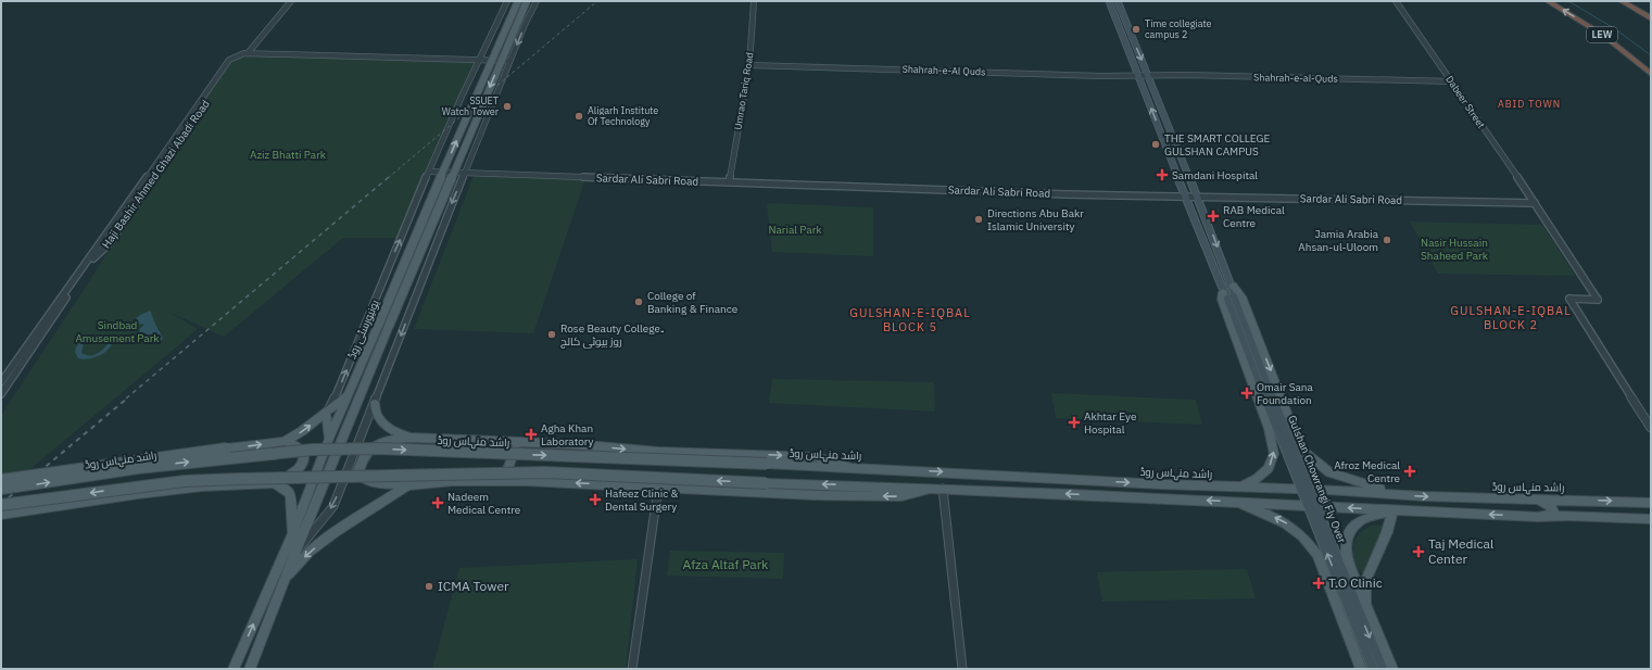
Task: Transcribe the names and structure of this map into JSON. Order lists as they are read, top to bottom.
{
  "streets": {
    "highway": ["LEW"],
    "main road": ["یونیورسٹی روڈ", "راشد منہاس روڈ", "Gulshan Chowrangi Fly Over"],
    "street": [
      "Shahrah-e-Al Quds",
      "Shahrah-e-al-Quds",
      "Umrao Tariq Road",
      "Dabeer Street",
      "Haji Bashir Ahmed Ghazi Abadi Road",
      "Sardar Ali Sabri Road"
    ]
  },
  "crossings": [
    ["Shahrah-e-Al Quds", "Shahrah-e-al-Quds"],
    ["Shahrah-e-Al Quds", "Umrao Tariq Road"],
    ["Shahrah-e-al-Quds", "Dabeer Street"],
    ["Umrao Tariq Road", "Sardar Ali Sabri Road"],
    ["Dabeer Street", "Sardar Ali Sabri Road"]
  ],
  "districts": ["ABID TOWN", "GULSHAN-E-IQBAL BLOCK 2", "GULSHAN-E-IQBAL BLOCK 5"],
  "parks": [
    "Aziz Bhatti Park",
    "Narial Park",
    "Nasir Hussain Shaheed Park",
    "Sindbad Amusement Park",
    "Afza Altaf Park"
  ],
  "places": {
    "other": [
      "Time collegiate campus 2",
      "SSUET Watch Tower",
      "Aligarh Institute Of Technology",
      "THE SMART COLLEGE GULSHAN CAMPUS",
      "Directions Abu Bakr Islamic University",
      "Jamia Arabia Ahsan-ul-Uloom",
      "College of Banking & Finance",
      "Rose Beauty College۔ روز بیوٹی کالج",
      "ICMA Tower"
    ],
    "health": [
      "Samdani Hospital",
      "RAB Medical Centre",
      "Omair Sana Foundation",
      "Akhtar Eye Hospital",
      "Agha Khan Laboratory",
      "Afroz Medical Centre",
      "Hafeez Clinic & Dental Surgery",
      "Nadeem Medical Centre",
      "Taj Medical Center",
      "T.O Clinic"
    ]
  }
}
